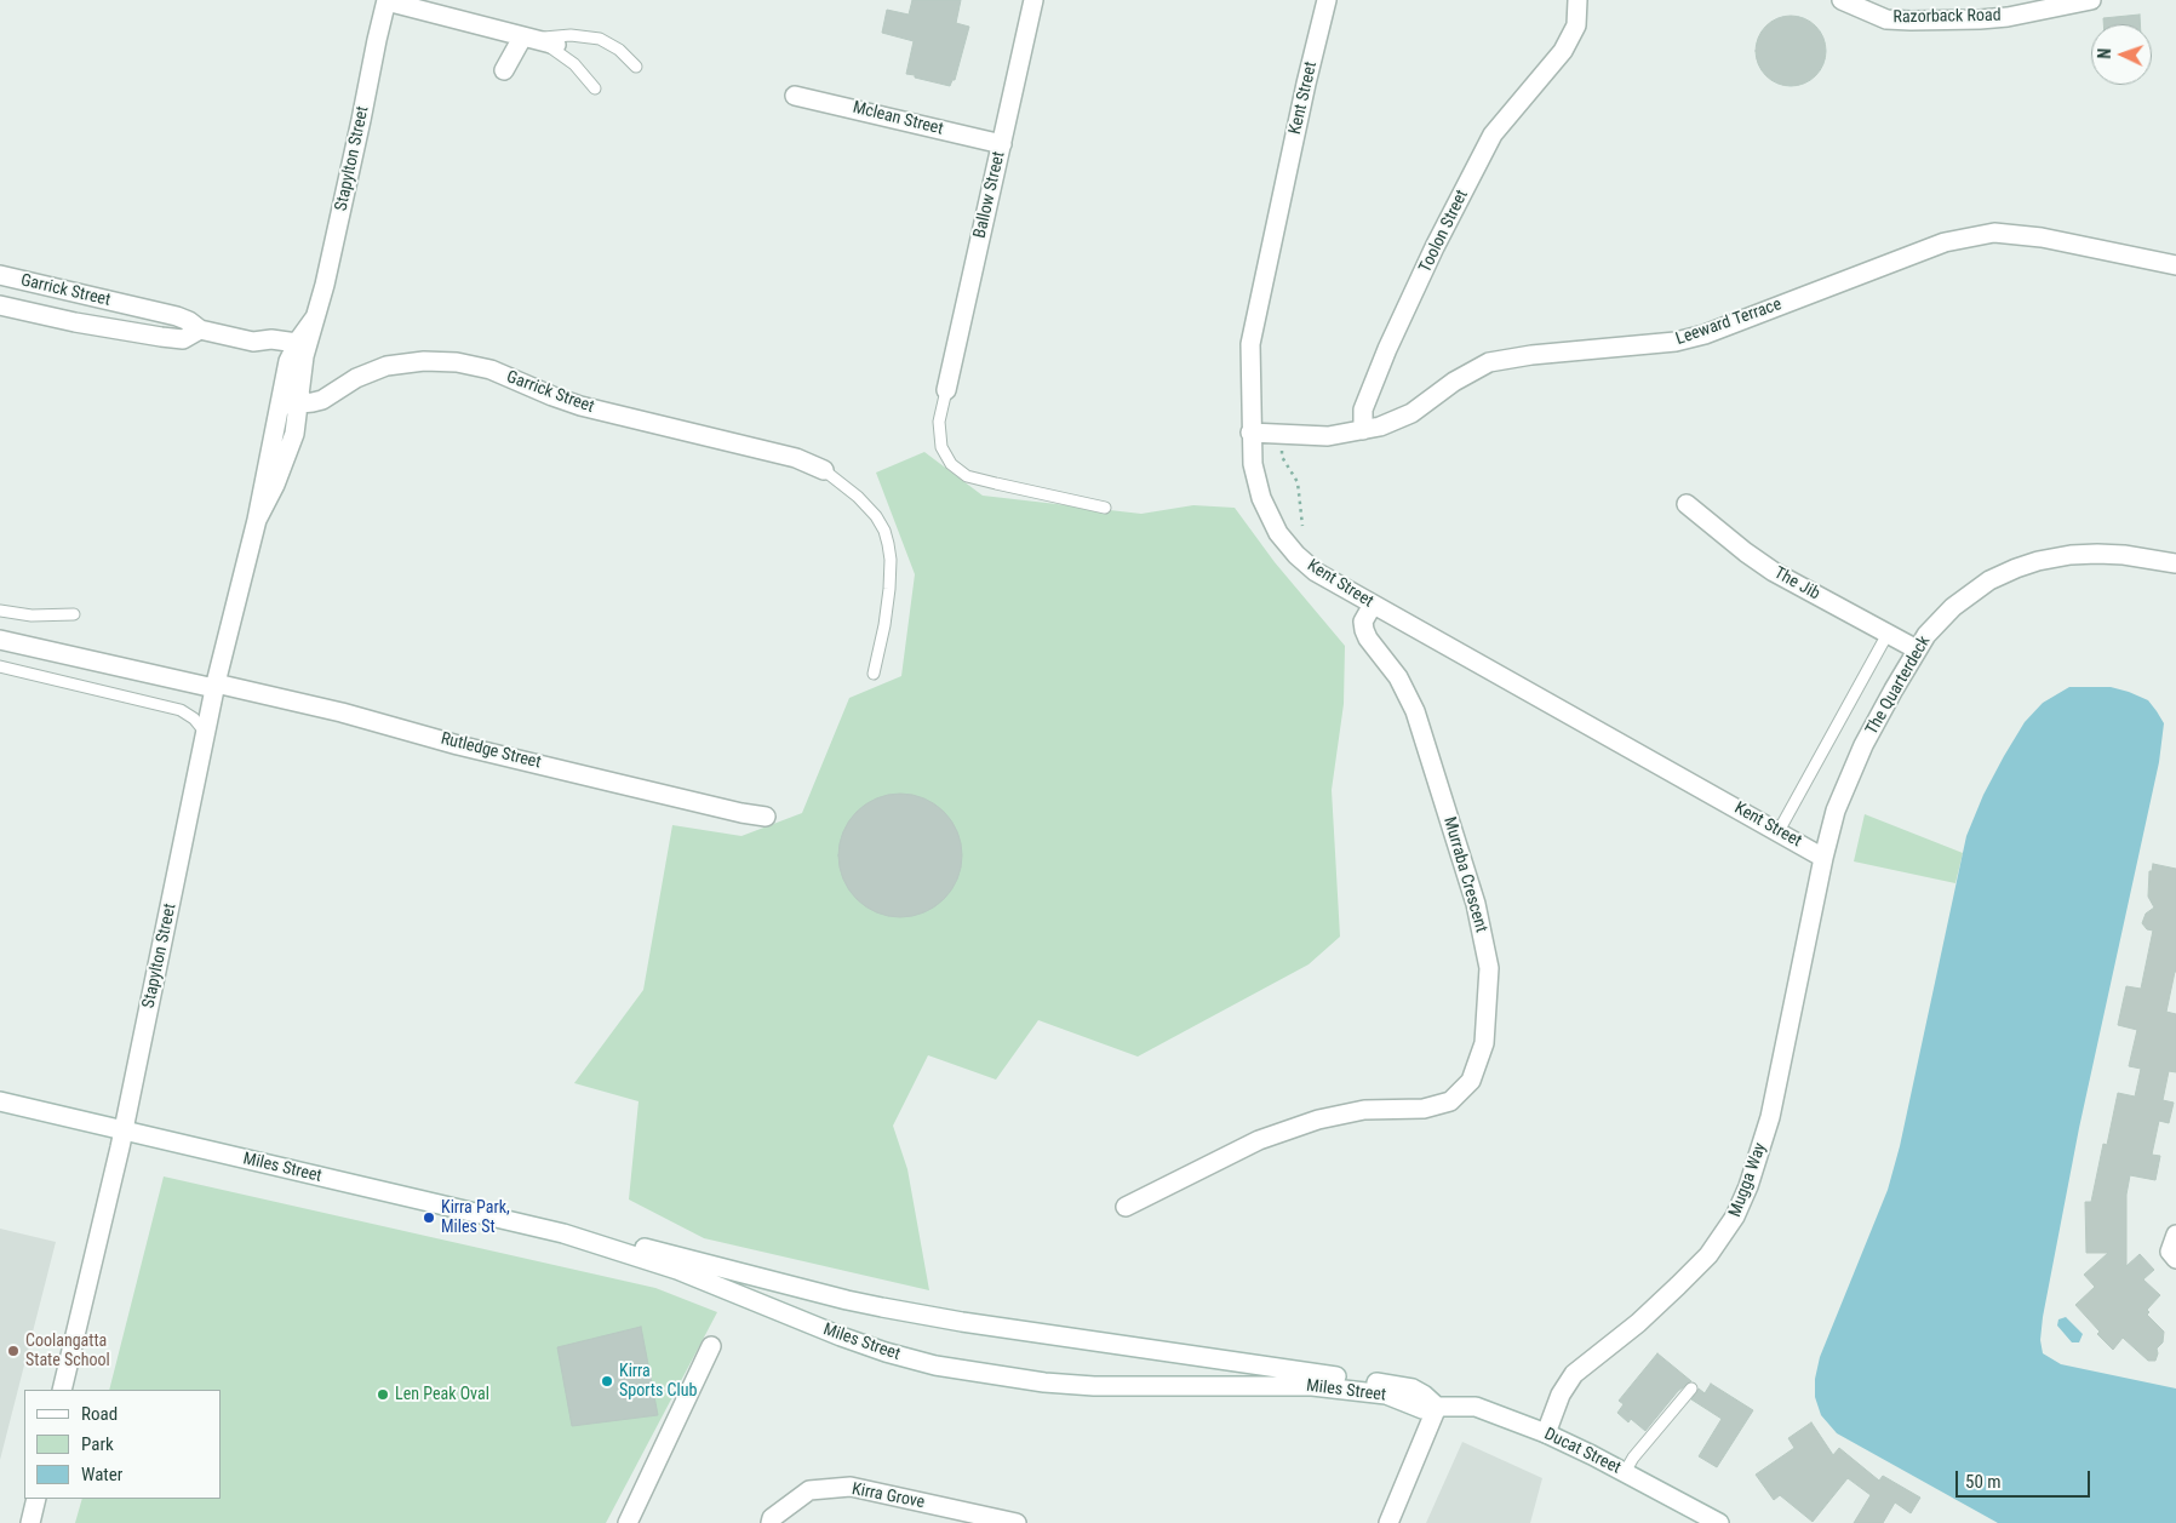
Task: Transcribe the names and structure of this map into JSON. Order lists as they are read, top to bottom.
{
  "streets": {
    "street": [
      "Razorback Road",
      "Kent Street",
      "Mclean Street",
      "Stapylton Street",
      "Ballow Street",
      "Toolon Street",
      "Garrick Street",
      "Leeward Terrace",
      "The Jib",
      "The Quarterdeck",
      "Rutledge Street",
      "Murraba Crescent",
      "Miles Street",
      "Mugga Way",
      "Ducat Street",
      "Kirra Grove"
    ]
  },
  "crossings": [
    ["Kent Street", "Leeward Terrace"],
    ["Kent Street", "The Quarterdeck"],
    ["Kent Street", "Murraba Crescent"],
    ["Kent Street", "Mugga Way"],
    ["Mclean Street", "Ballow Street"],
    ["Stapylton Street", "Garrick Street"],
    ["Stapylton Street", "Rutledge Street"],
    ["Stapylton Street", "Miles Street"],
    ["Toolon Street", "Leeward Terrace"],
    ["The Jib", "The Quarterdeck"],
    ["The Quarterdeck", "Mugga Way"],
    ["Miles Street", "Ducat Street"],
    ["Mugga Way", "Ducat Street"]
  ],
  "places": [
    "Kirra Park, Miles St",
    "Coolangatta State School",
    "Kirra Sports Club",
    "Len Peak Oval"
  ],
  "legend": ["Road", "Park", "Water"],
  "scale_bar": "50 m",
  "north": "left"
}
